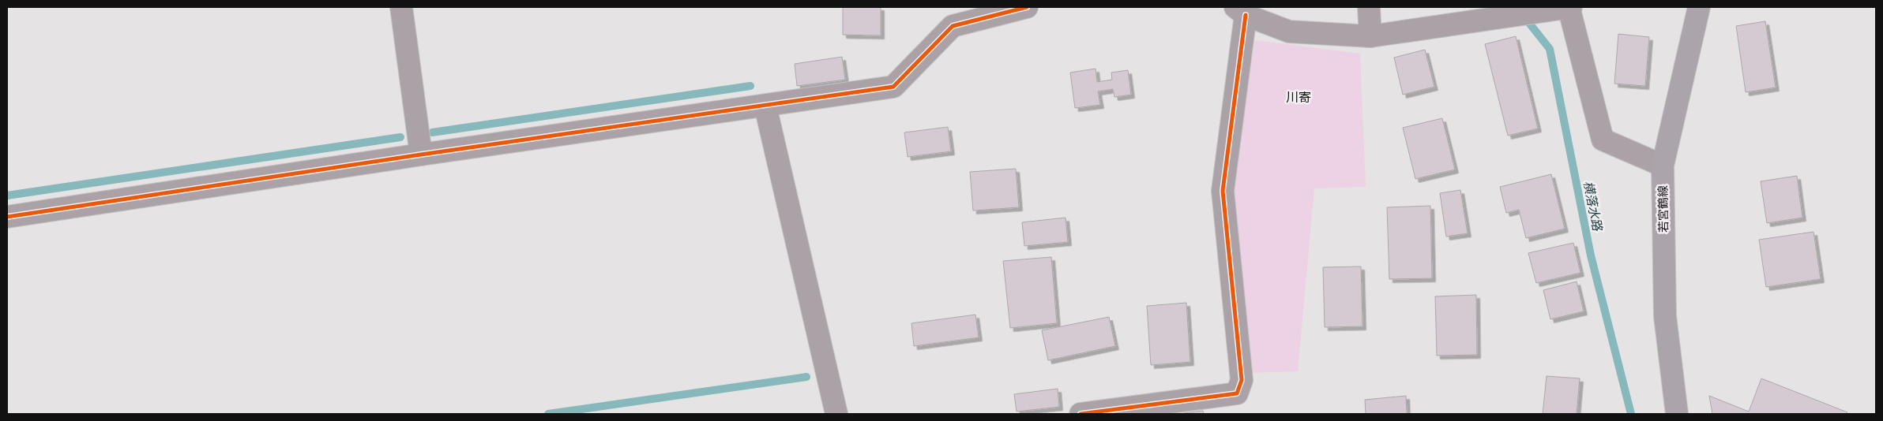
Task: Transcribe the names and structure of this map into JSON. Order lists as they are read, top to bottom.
{
  "streets": {
    "main road": ["若宮鶴線"]
  },
  "districts": ["川寄"],
  "water": ["横落水路"]
}
